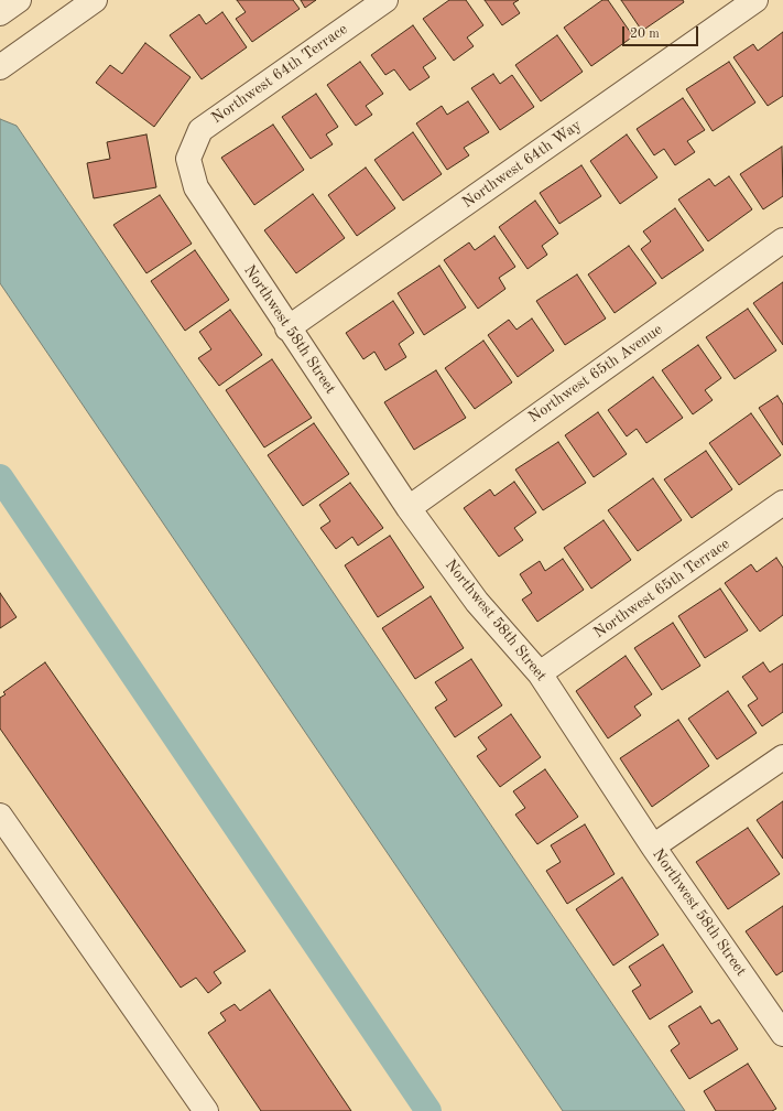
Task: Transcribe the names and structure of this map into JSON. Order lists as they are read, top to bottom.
{
  "streets": {
    "street": [
      "Northwest 64th Terrace",
      "Northwest 64th Way",
      "Northwest 58th Street",
      "Northwest 65th Avenue",
      "Northwest 65th Terrace"
    ]
  },
  "crossings": [
    ["Northwest 64th Terrace", "Northwest 58th Street"],
    ["Northwest 64th Way", "Northwest 58th Street"],
    ["Northwest 58th Street", "Northwest 65th Avenue"],
    ["Northwest 58th Street", "Northwest 65th Terrace"]
  ],
  "scale_bar": "20 m"
}
